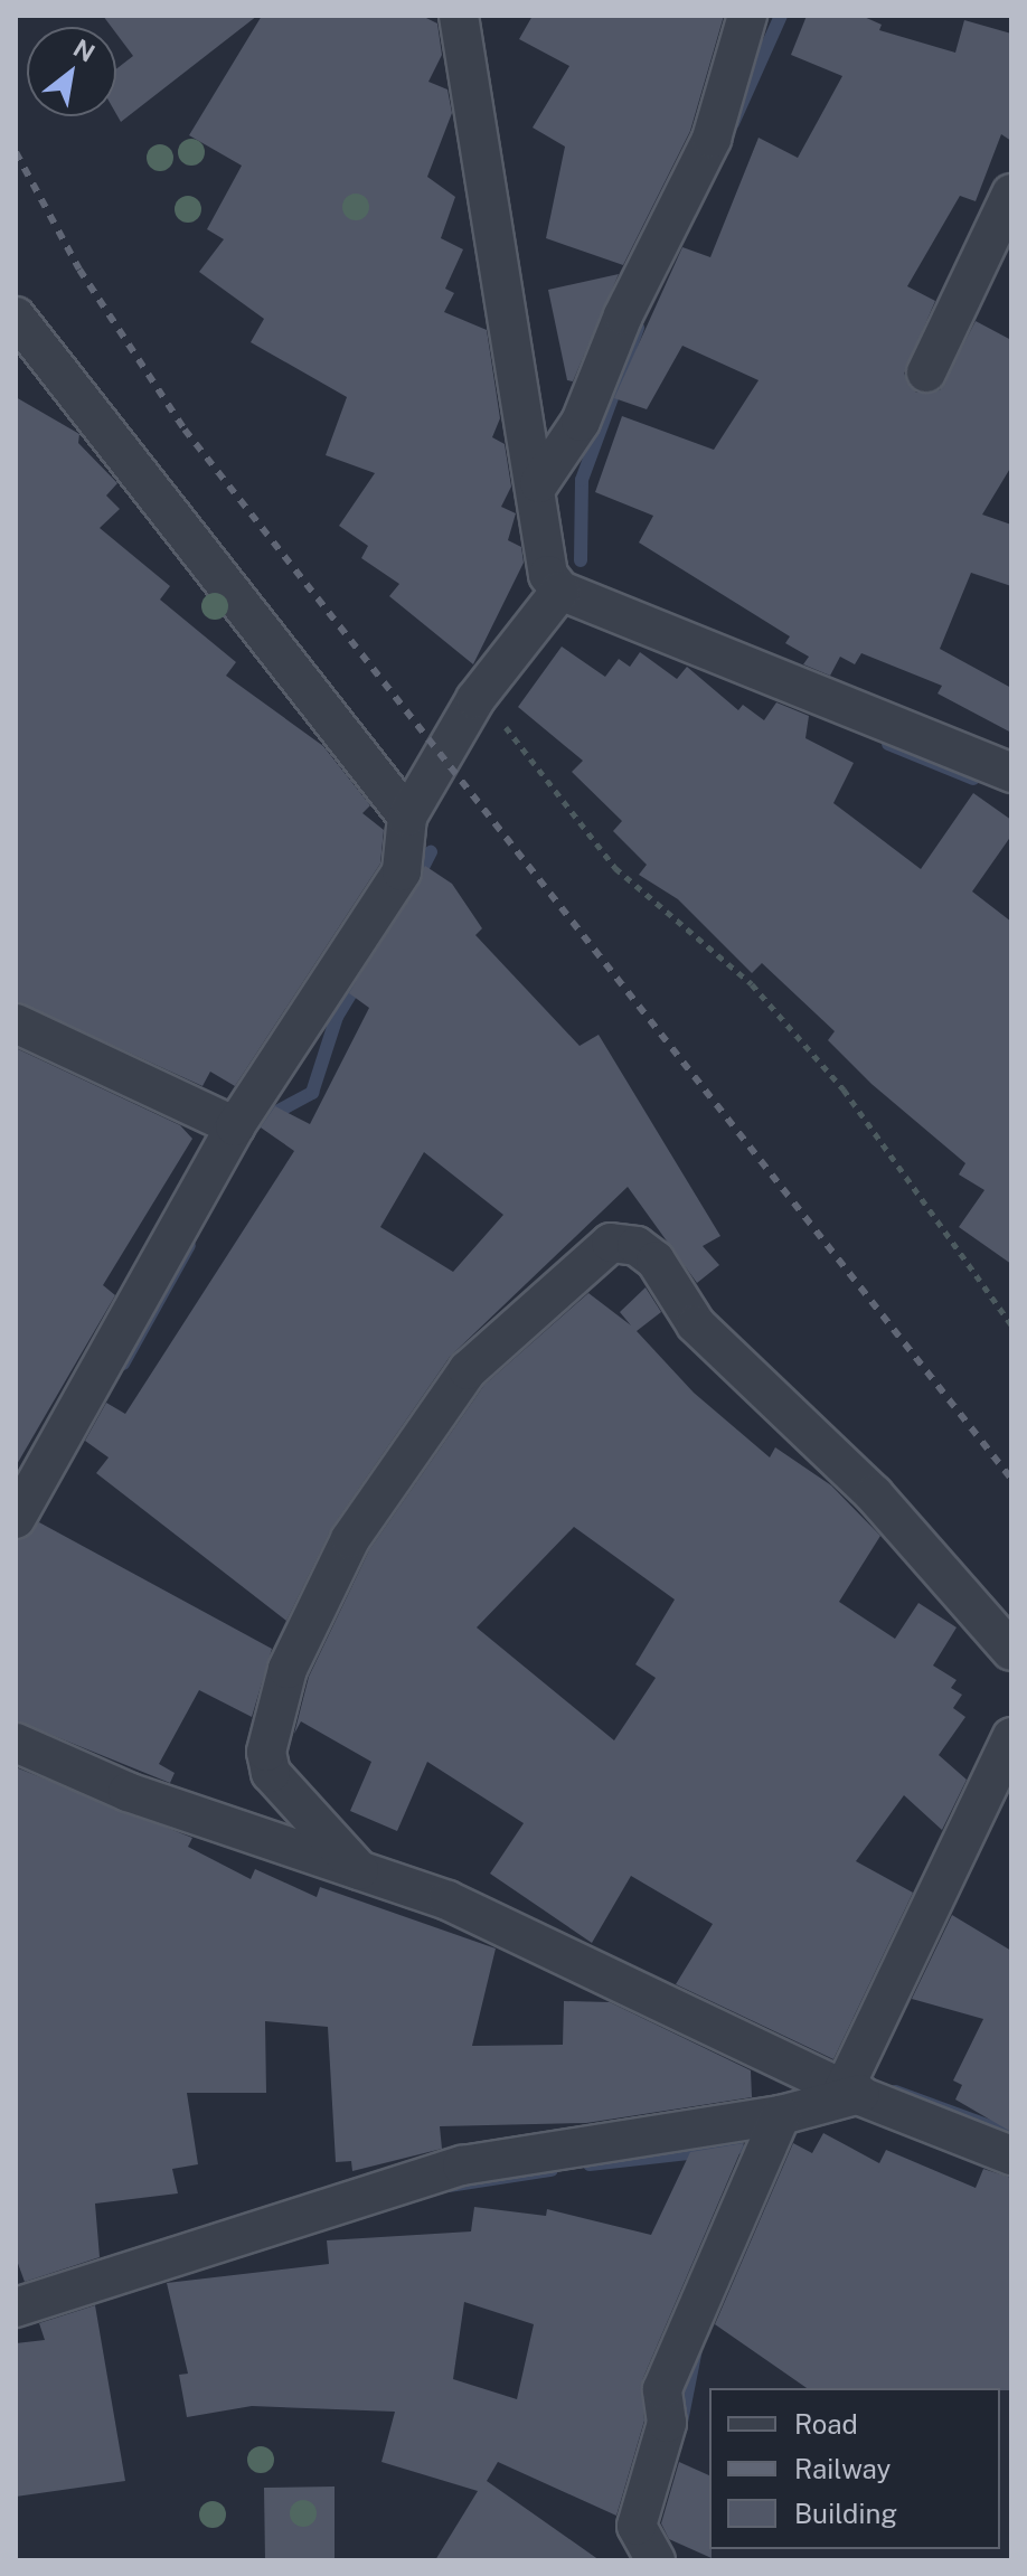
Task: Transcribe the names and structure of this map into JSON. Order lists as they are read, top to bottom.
{
  "legend": ["Road", "Railway", "Building"],
  "north": "top right"
}
